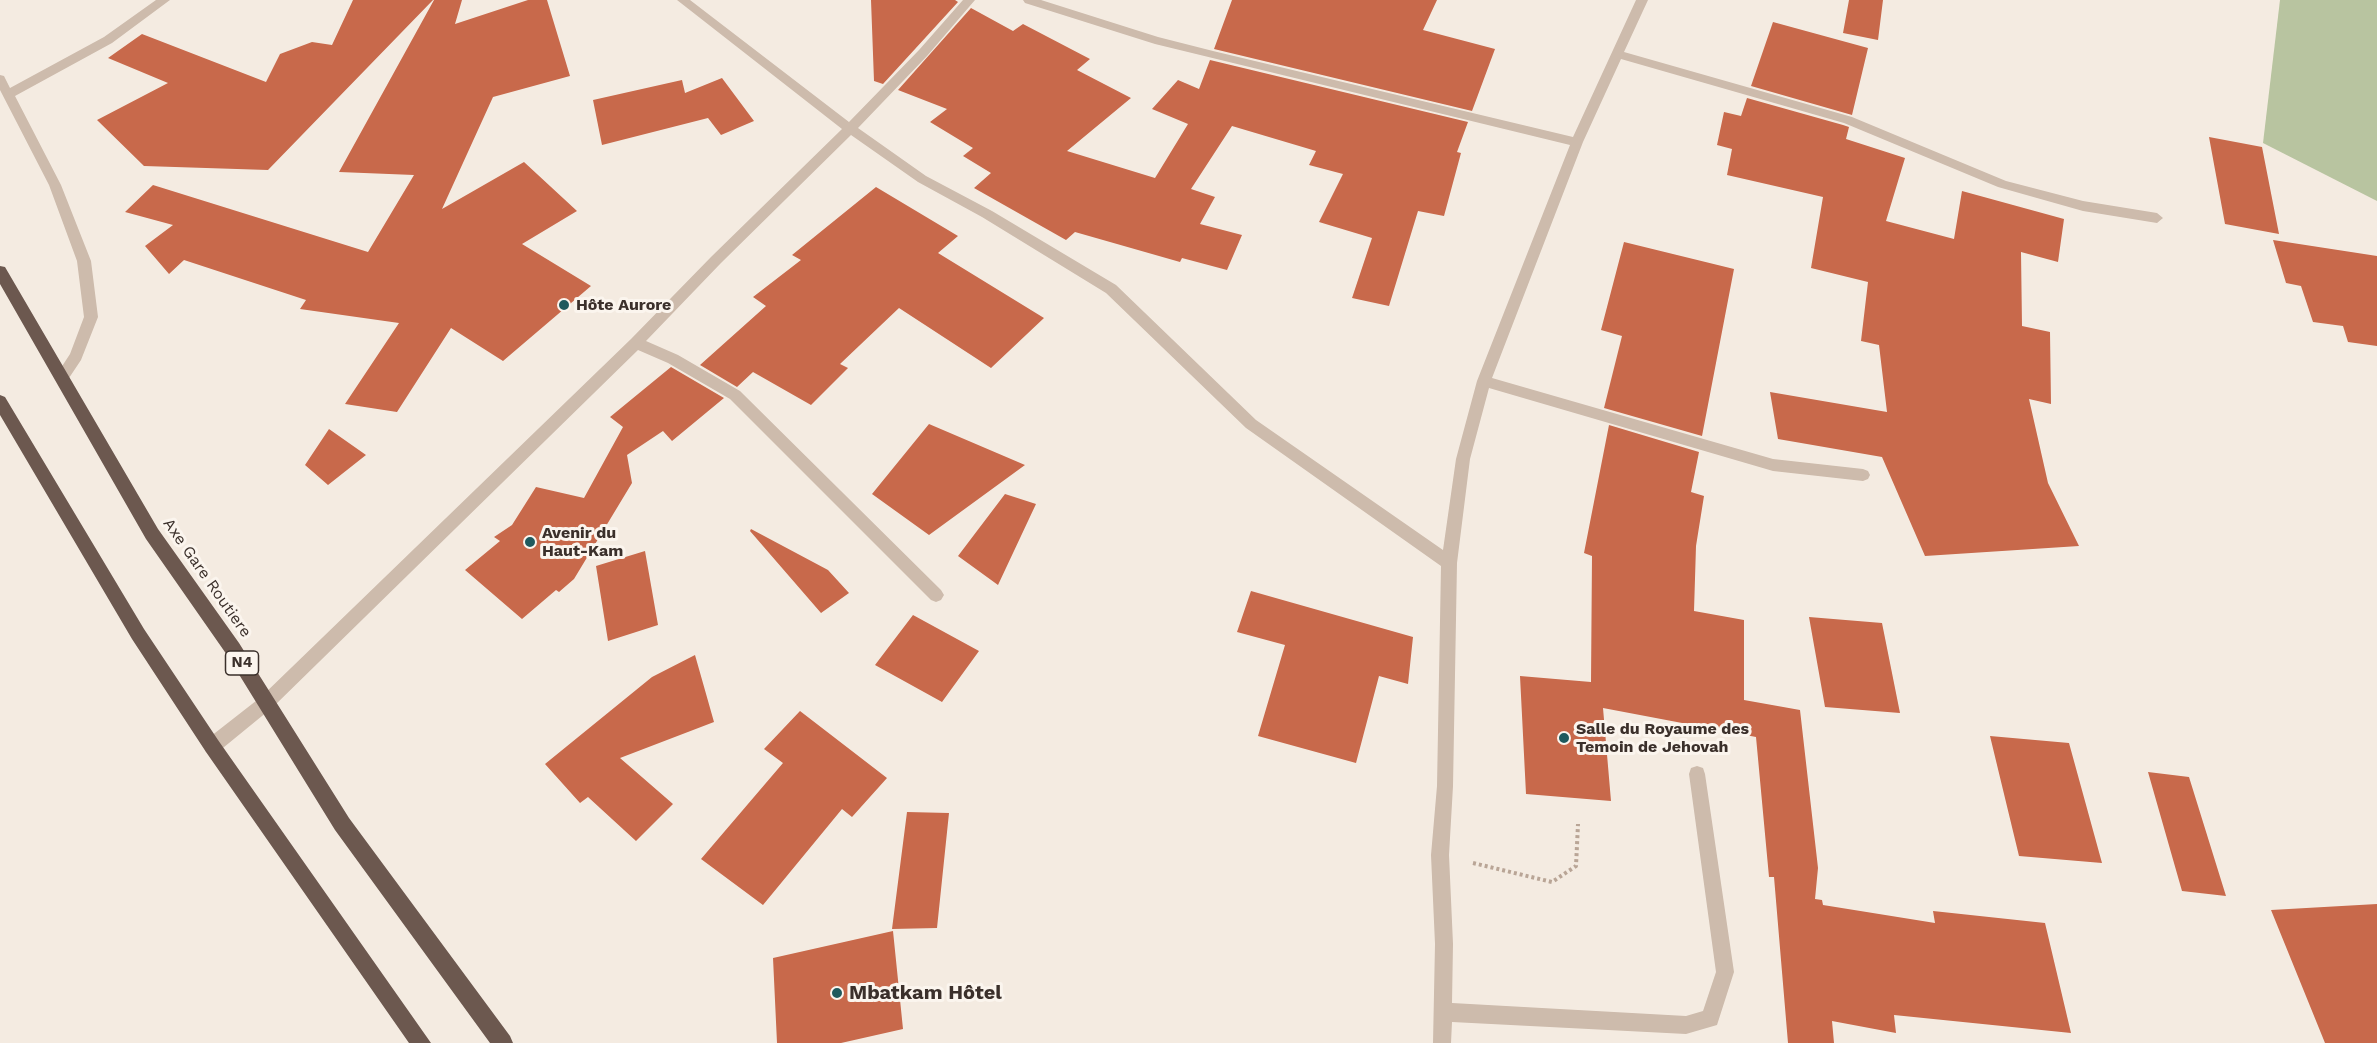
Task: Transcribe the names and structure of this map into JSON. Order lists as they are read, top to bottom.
{
  "streets": {
    "highway": ["Axe Gare Routiere", "N4"]
  },
  "places": [
    "Hôte Aurore",
    "Avenir du Haut-Kam",
    "Salle du Royaume des Temoin de Jehovah",
    "Mbatkam Hôtel"
  ]
}
